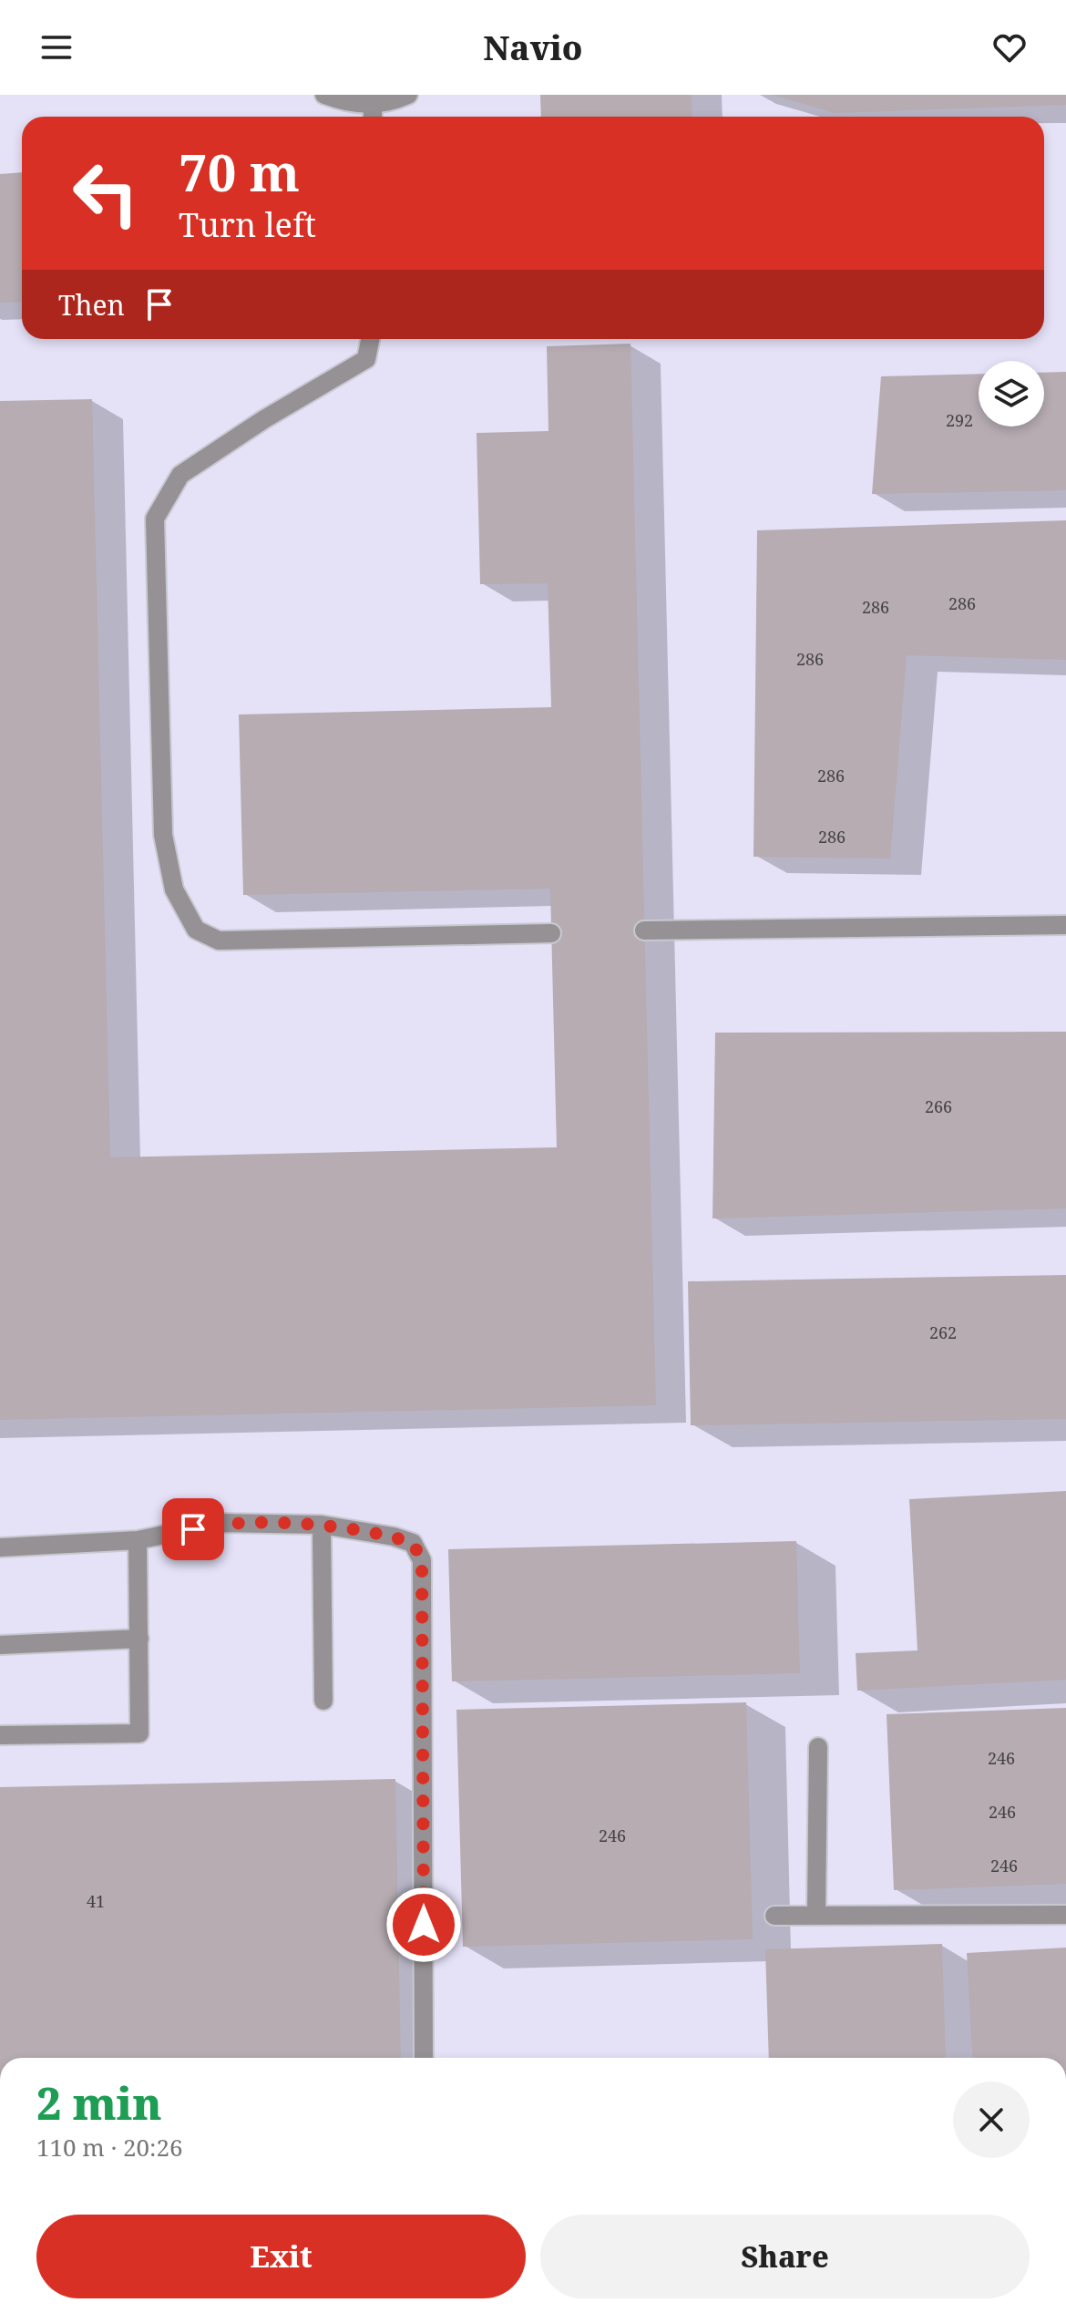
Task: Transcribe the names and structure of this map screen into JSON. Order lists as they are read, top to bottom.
{
  "house_numbers": [
    "292",
    "286",
    "286",
    "286",
    "286",
    "286",
    "266",
    "262",
    "246",
    "246",
    "246",
    "246",
    "41"
  ],
  "page": {
    "header": "Navio",
    "turn": ["70 m", "Turn left"],
    "then": "Then",
    "heading": ["2 min", "110 m · 20:26"],
    "buttons": ["Exit", "Share"]
  }
}
